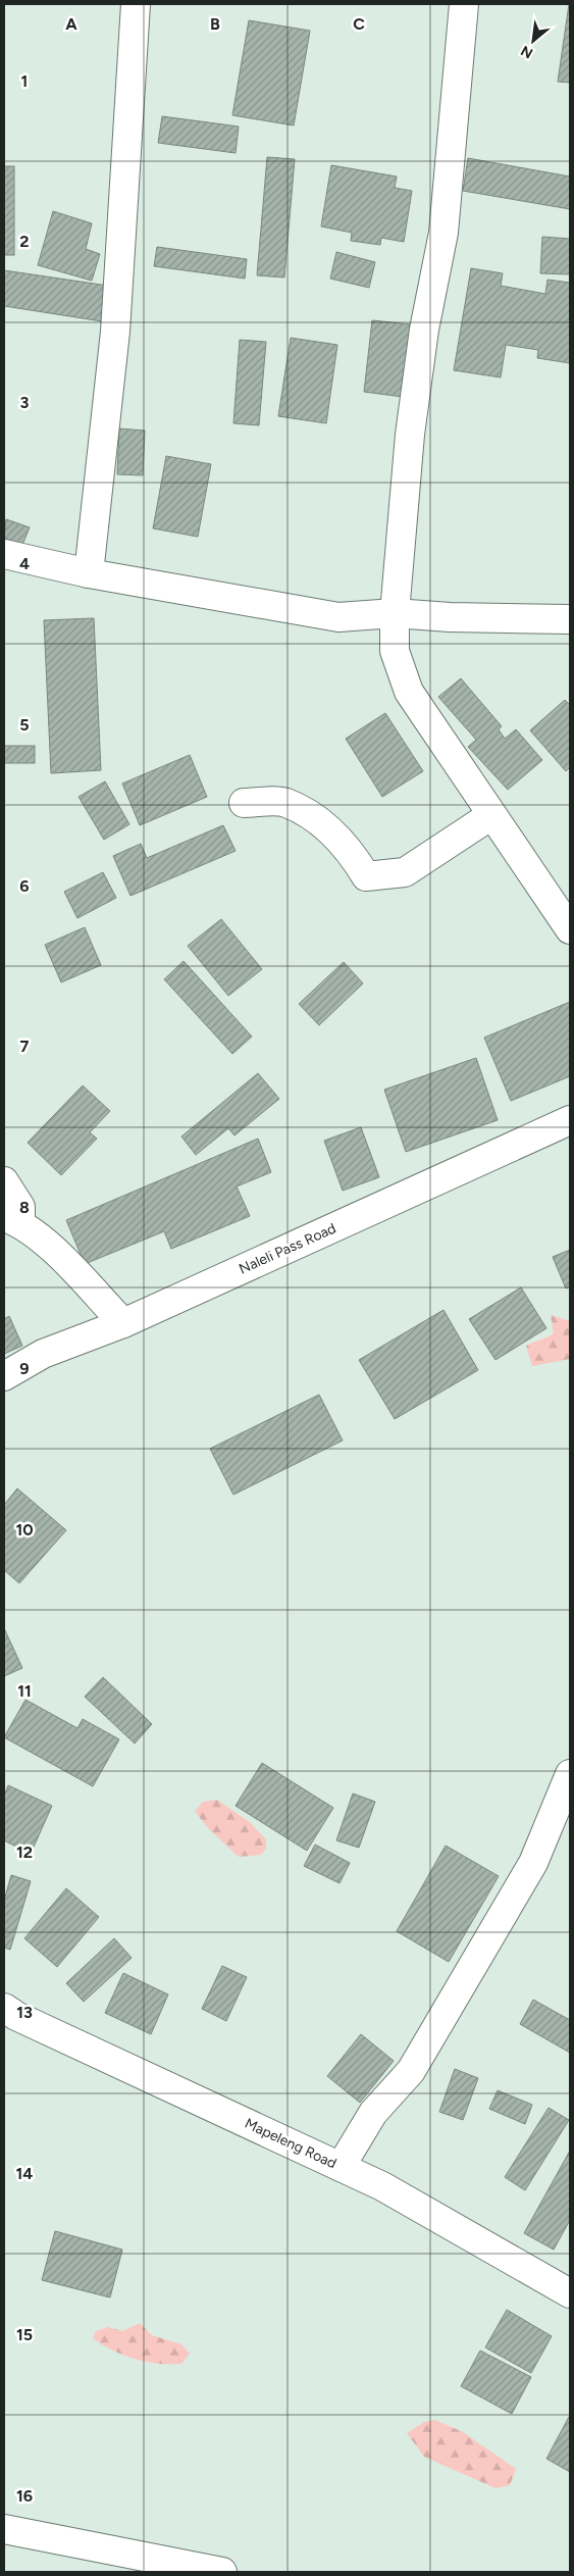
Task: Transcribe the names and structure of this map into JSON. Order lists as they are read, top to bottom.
{
  "streets": {
    "street": ["Naleli Pass Road", "Mapeleng Road"]
  },
  "north": "bottom left",
  "grid": {
    "columns": ["A", "B", "C"],
    "rows": [
      "1",
      "2",
      "3",
      "4",
      "5",
      "6",
      "7",
      "8",
      "9",
      "10",
      "11",
      "12",
      "13",
      "14",
      "15",
      "16"
    ]
  }
}
